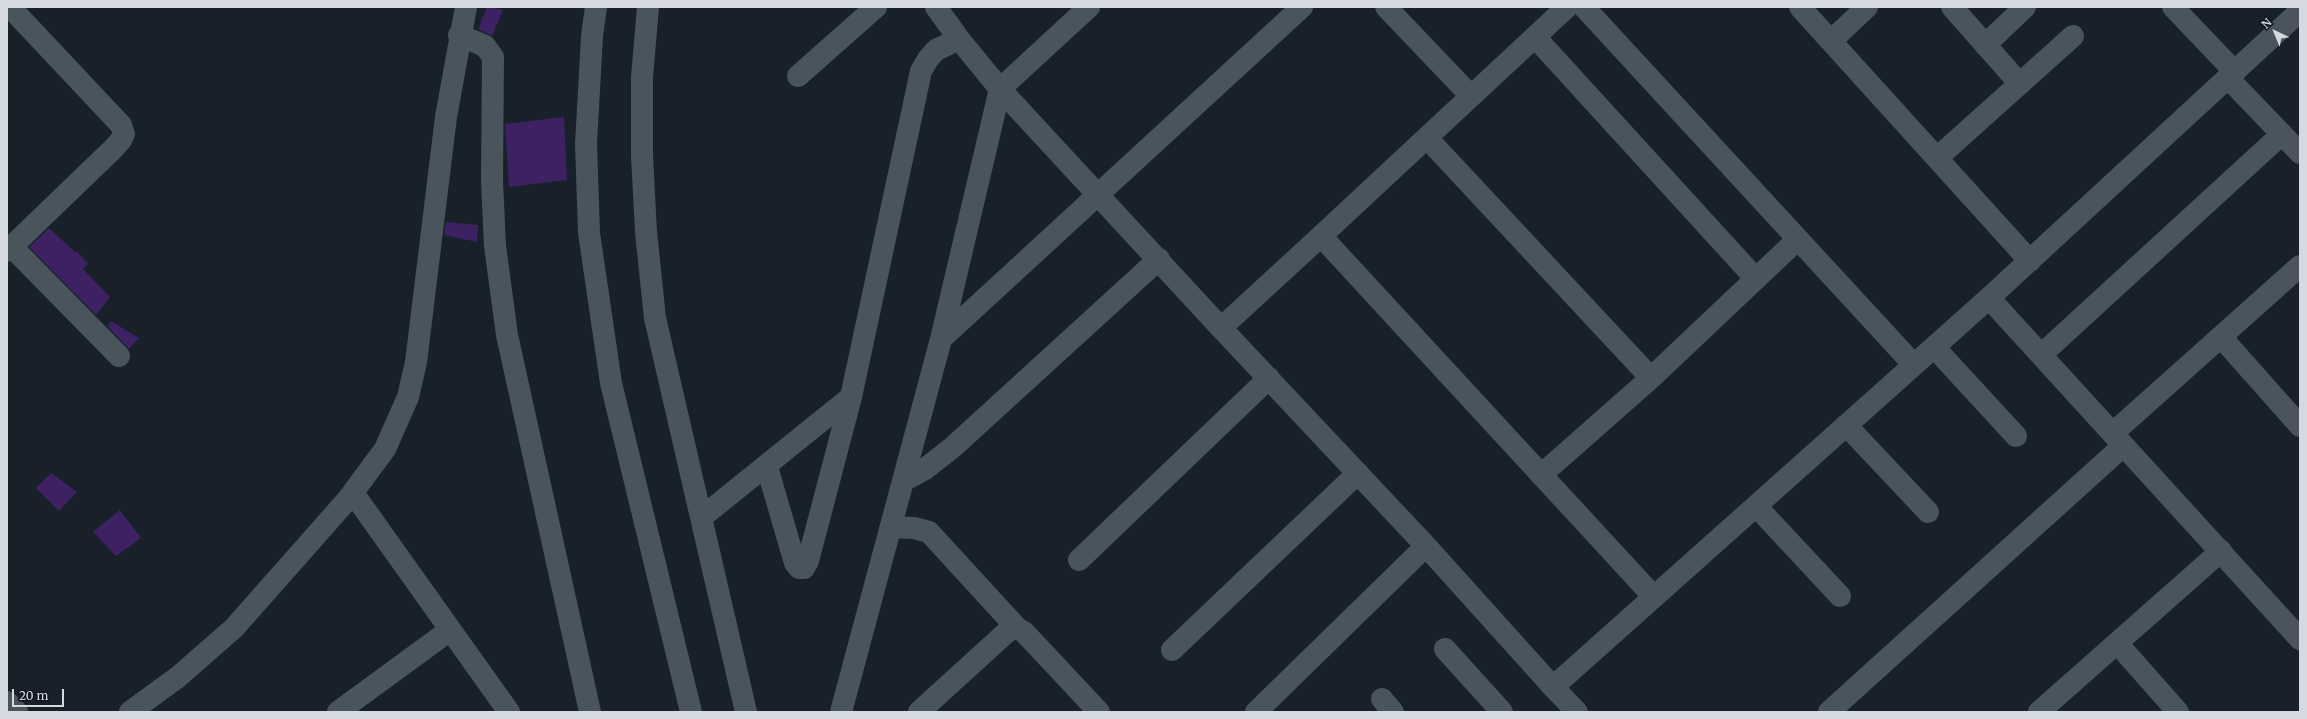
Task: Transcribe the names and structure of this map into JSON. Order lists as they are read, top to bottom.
{
  "scale_bar": "20 m",
  "north": "top left"
}
